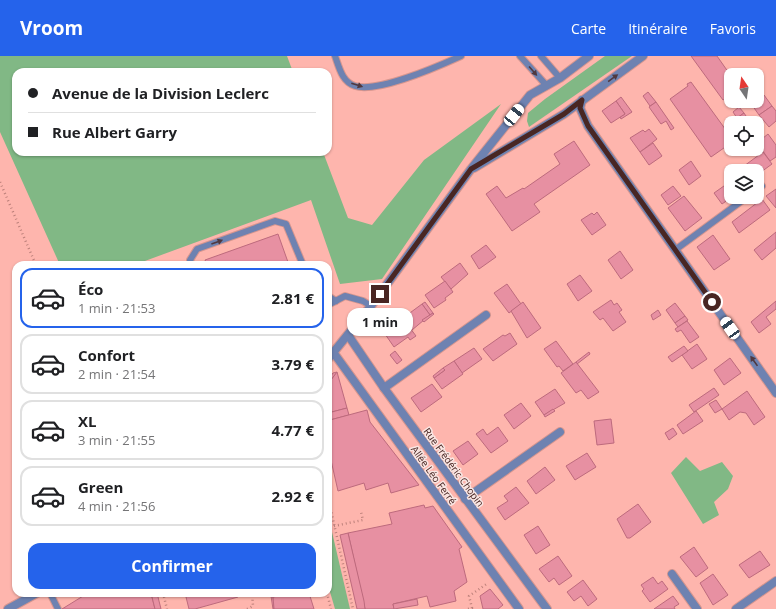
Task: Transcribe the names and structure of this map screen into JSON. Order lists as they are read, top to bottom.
{
  "streets": {
    "street": ["Rue Frédéric Chopin", "Allée Léo Ferré"]
  },
  "north": "top",
  "page": {
    "header": "Vroom",
    "nav": ["Carte", "Itinéraire", "Favoris"],
    "banner": ["Avenue de la Division Leclerc", "Rue Albert Garry"],
    "list": [
      {
        "name": "Éco",
        "note": "1 min · 21:53",
        "value": "2.81 €"
      },
      {
        "name": "Confort",
        "note": "2 min · 21:54",
        "value": "3.79 €"
      },
      {
        "name": "XL",
        "note": "3 min · 21:55",
        "value": "4.77 €"
      },
      {
        "name": "Green",
        "note": "4 min · 21:56",
        "value": "2.92 €"
      }
    ],
    "bubble": "1 min",
    "buttons": "Confirmer"
  }
}
